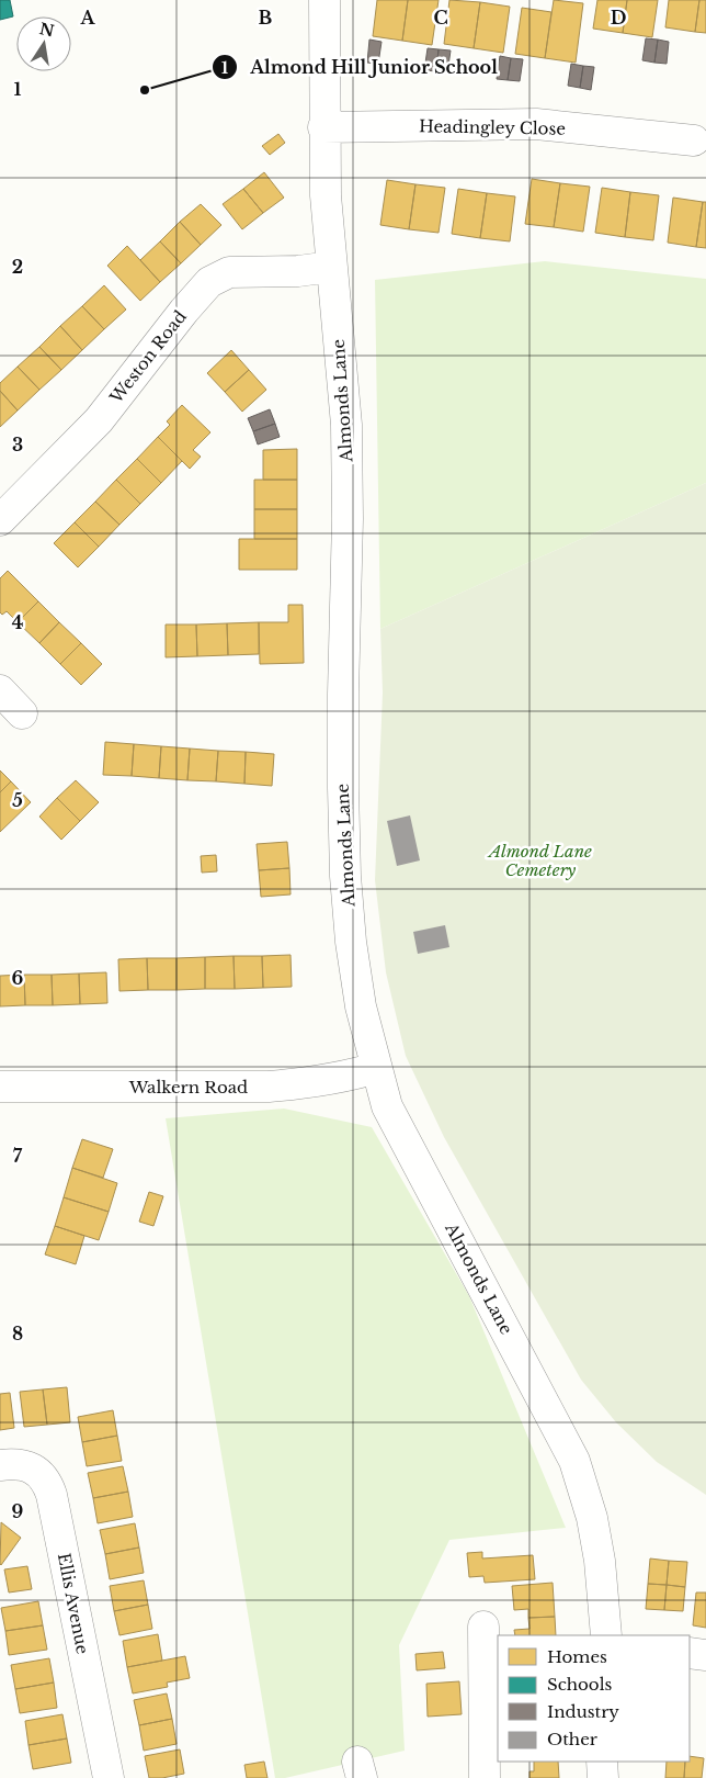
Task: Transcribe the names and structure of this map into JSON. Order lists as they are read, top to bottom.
{
  "streets": {
    "street": [
      "Headingley Close",
      "Weston Road",
      "Almonds Lane",
      "Walkern Road",
      "Ellis Avenue"
    ]
  },
  "crossings": [
    ["Headingley Close", "Almonds Lane"],
    ["Weston Road", "Almonds Lane"],
    ["Almonds Lane", "Walkern Road"]
  ],
  "parks": ["Almond Lane Cemetery"],
  "places": ["Almond Hill Junior School"],
  "legend": [
    "Homes",
    "Schools",
    "Industry",
    "Other"
  ],
  "north": "top",
  "grid": {
    "columns": [
      "A",
      "B",
      "C",
      "D"
    ],
    "rows": [
      "1",
      "2",
      "3",
      "4",
      "5",
      "6",
      "7",
      "8",
      "9"
    ]
  }
}
